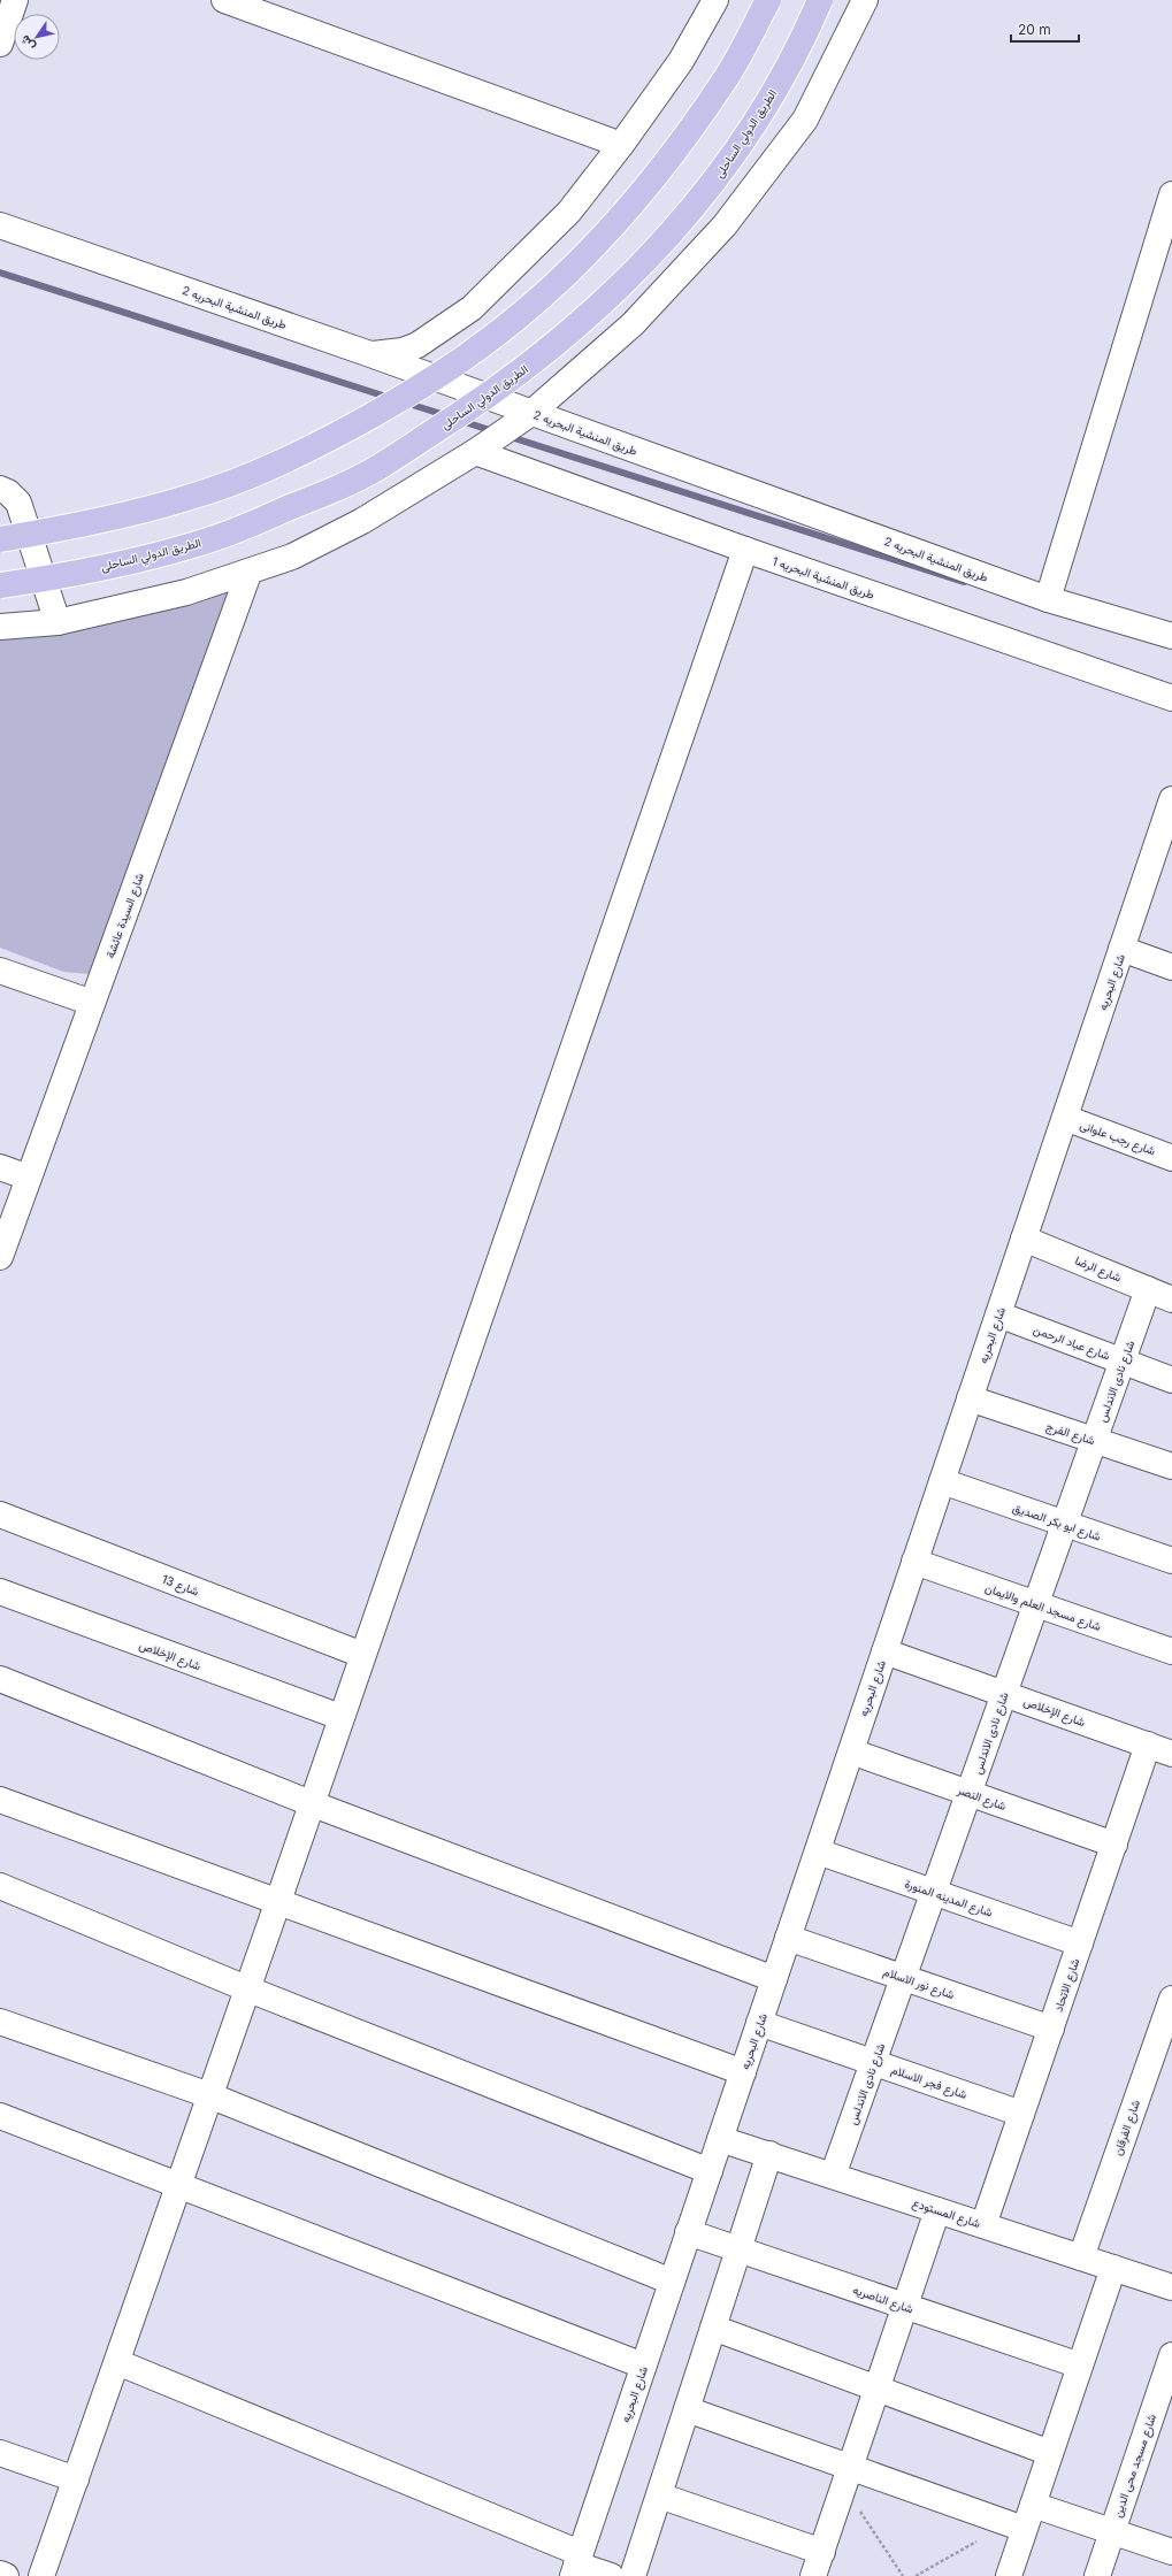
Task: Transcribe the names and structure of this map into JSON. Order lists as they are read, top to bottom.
{
  "streets": {
    "main road": ["الطريق الدولي الساحلى"],
    "street": [
      "طريق المنشية البحريه 2",
      "طريق المنشية البحريه 1",
      "شارع السيدة عائشة",
      "شارع البحريه",
      "شارع رجب علوانى",
      "شارع الرضا",
      "شارع عباد الرحمن",
      "شارع نادى الاندلس",
      "شارع الفرج",
      "شارع ابو بكر الصديق",
      "شارع 13",
      "شارع مسجد العلم والايمان",
      "شارع الإخلاص",
      "شارع النصر",
      "شارع المدينه المنورة",
      "شارع نور الاسلام",
      "شارع الاتحاد",
      "شارع فجر الاسلام",
      "شارع الفرقان",
      "شارع المستودع",
      "شارع الناصريه",
      "شارع مسجد محى الدين"
    ]
  },
  "crossings": [
    ["شارع البحريه", "شارع رجب علوانى"],
    ["شارع البحريه", "شارع الرضا"],
    ["شارع البحريه", "شارع عباد الرحمن"],
    ["شارع البحريه", "شارع الفرج"],
    ["شارع البحريه", "شارع ابو بكر الصديق"],
    ["شارع البحريه", "شارع مسجد العلم والايمان"],
    ["شارع البحريه", "شارع الإخلاص"],
    ["شارع البحريه", "شارع النصر"],
    ["شارع البحريه", "شارع المدينه المنورة"],
    ["شارع البحريه", "شارع نور الاسلام"],
    ["شارع البحريه", "شارع فجر الاسلام"],
    ["شارع البحريه", "شارع المستودع"],
    ["شارع البحريه", "شارع الناصريه"],
    ["شارع الرضا", "شارع نادى الاندلس"],
    ["شارع عباد الرحمن", "شارع نادى الاندلس"],
    ["شارع نادى الاندلس", "شارع الفرج"],
    ["شارع نادى الاندلس", "شارع ابو بكر الصديق"],
    ["شارع نادى الاندلس", "شارع مسجد العلم والايمان"],
    ["شارع نادى الاندلس", "شارع الإخلاص"],
    ["شارع نادى الاندلس", "شارع النصر"],
    ["شارع نادى الاندلس", "شارع المدينه المنورة"],
    ["شارع نادى الاندلس", "شارع نور الاسلام"],
    ["شارع نادى الاندلس", "شارع فجر الاسلام"],
    ["شارع نادى الاندلس", "شارع المستودع"],
    ["شارع الإخلاص", "شارع الاتحاد"],
    ["شارع النصر", "شارع الاتحاد"],
    ["شارع المدينه المنورة", "شارع الاتحاد"],
    ["شارع نور الاسلام", "شارع الاتحاد"],
    ["شارع الاتحاد", "شارع فجر الاسلام"],
    ["شارع الاتحاد", "شارع المستودع"],
    ["شارع الفرقان", "شارع المستودع"]
  ],
  "scale_bar": "20 m",
  "north": "bottom left"
}
